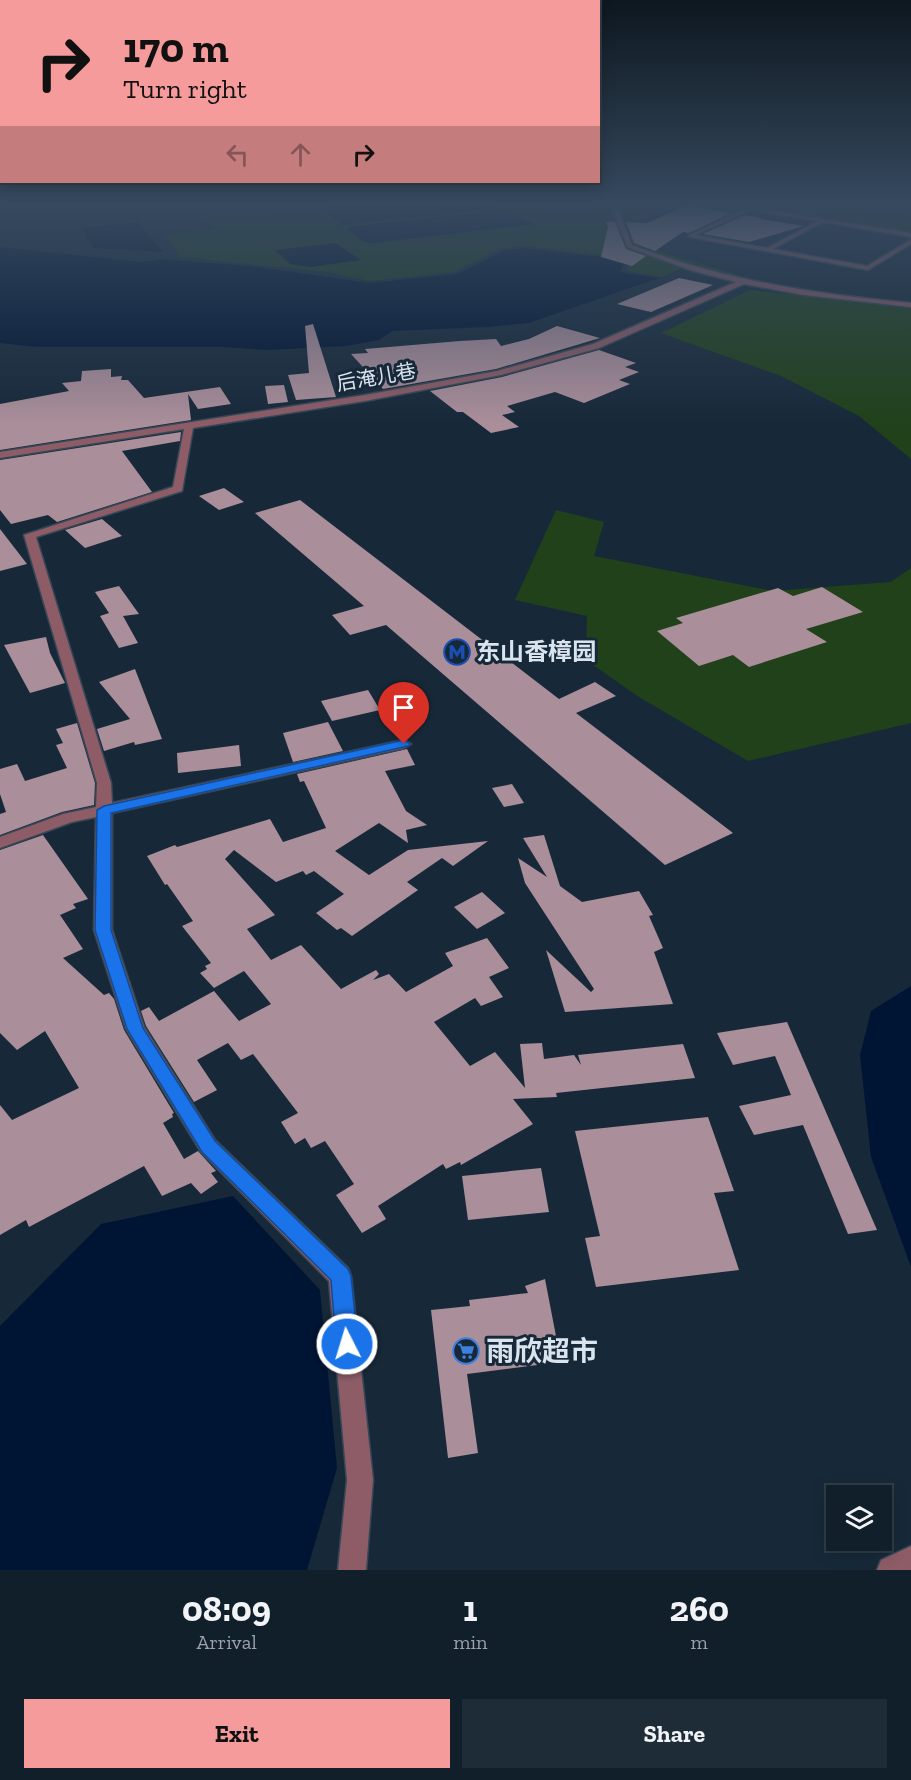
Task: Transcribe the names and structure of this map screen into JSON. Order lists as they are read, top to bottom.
{
  "streets": {
    "street": ["后淹儿巷"]
  },
  "places": {
    "metro station": ["东山香樟园"],
    "supermarket": ["雨欣超市"]
  },
  "page": {
    "turn": ["170 m", "Turn right"],
    "eta": [
      "08:09",
      "Arrival",
      "1",
      "min",
      "260",
      "m"
    ],
    "buttons": ["Exit", "Share"]
  }
}
